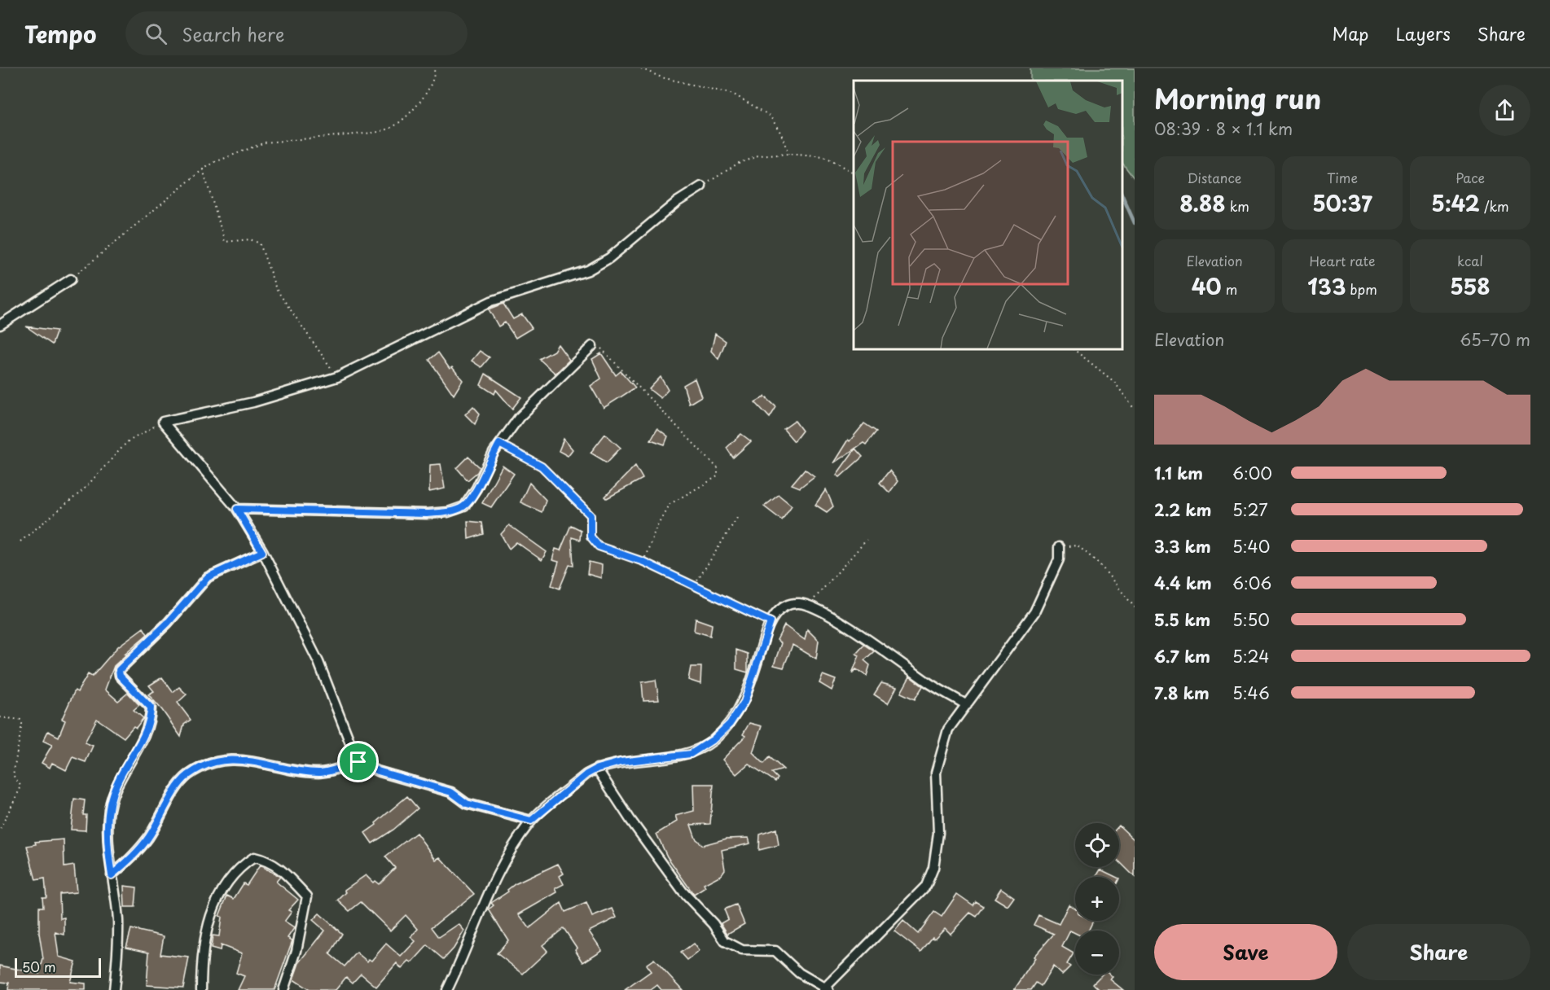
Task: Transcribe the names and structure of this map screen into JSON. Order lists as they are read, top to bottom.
{
  "scale_bar": "50 m",
  "page": {
    "header": "Tempo",
    "search": "Search here",
    "nav": ["Map", "Layers", "Share"],
    "heading": ["Morning run", "08:39 · 8 × 1.1 km"],
    "stats": [
      ["Distance", "8.88 km"],
      ["Time", "50:37"],
      ["Pace", "5:42 /km"],
      ["Elevation", "40 m"],
      ["Heart rate", "133 bpm"],
      ["kcal", "558"]
    ],
    "chart": ["Elevation", "65–70 m"],
    "list": [
      {
        "name": "1.1 km",
        "note": "6:00"
      },
      {
        "name": "2.2 km",
        "note": "5:27"
      },
      {
        "name": "3.3 km",
        "note": "5:40"
      },
      {
        "name": "4.4 km",
        "note": "6:06"
      },
      {
        "name": "5.5 km",
        "note": "5:50"
      },
      {
        "name": "6.7 km",
        "note": "5:24"
      },
      {
        "name": "7.8 km",
        "note": "5:46"
      }
    ],
    "map_buttons": ["+", "−"],
    "buttons": ["Save", "Share"],
    "scale": "50 m"
  }
}
